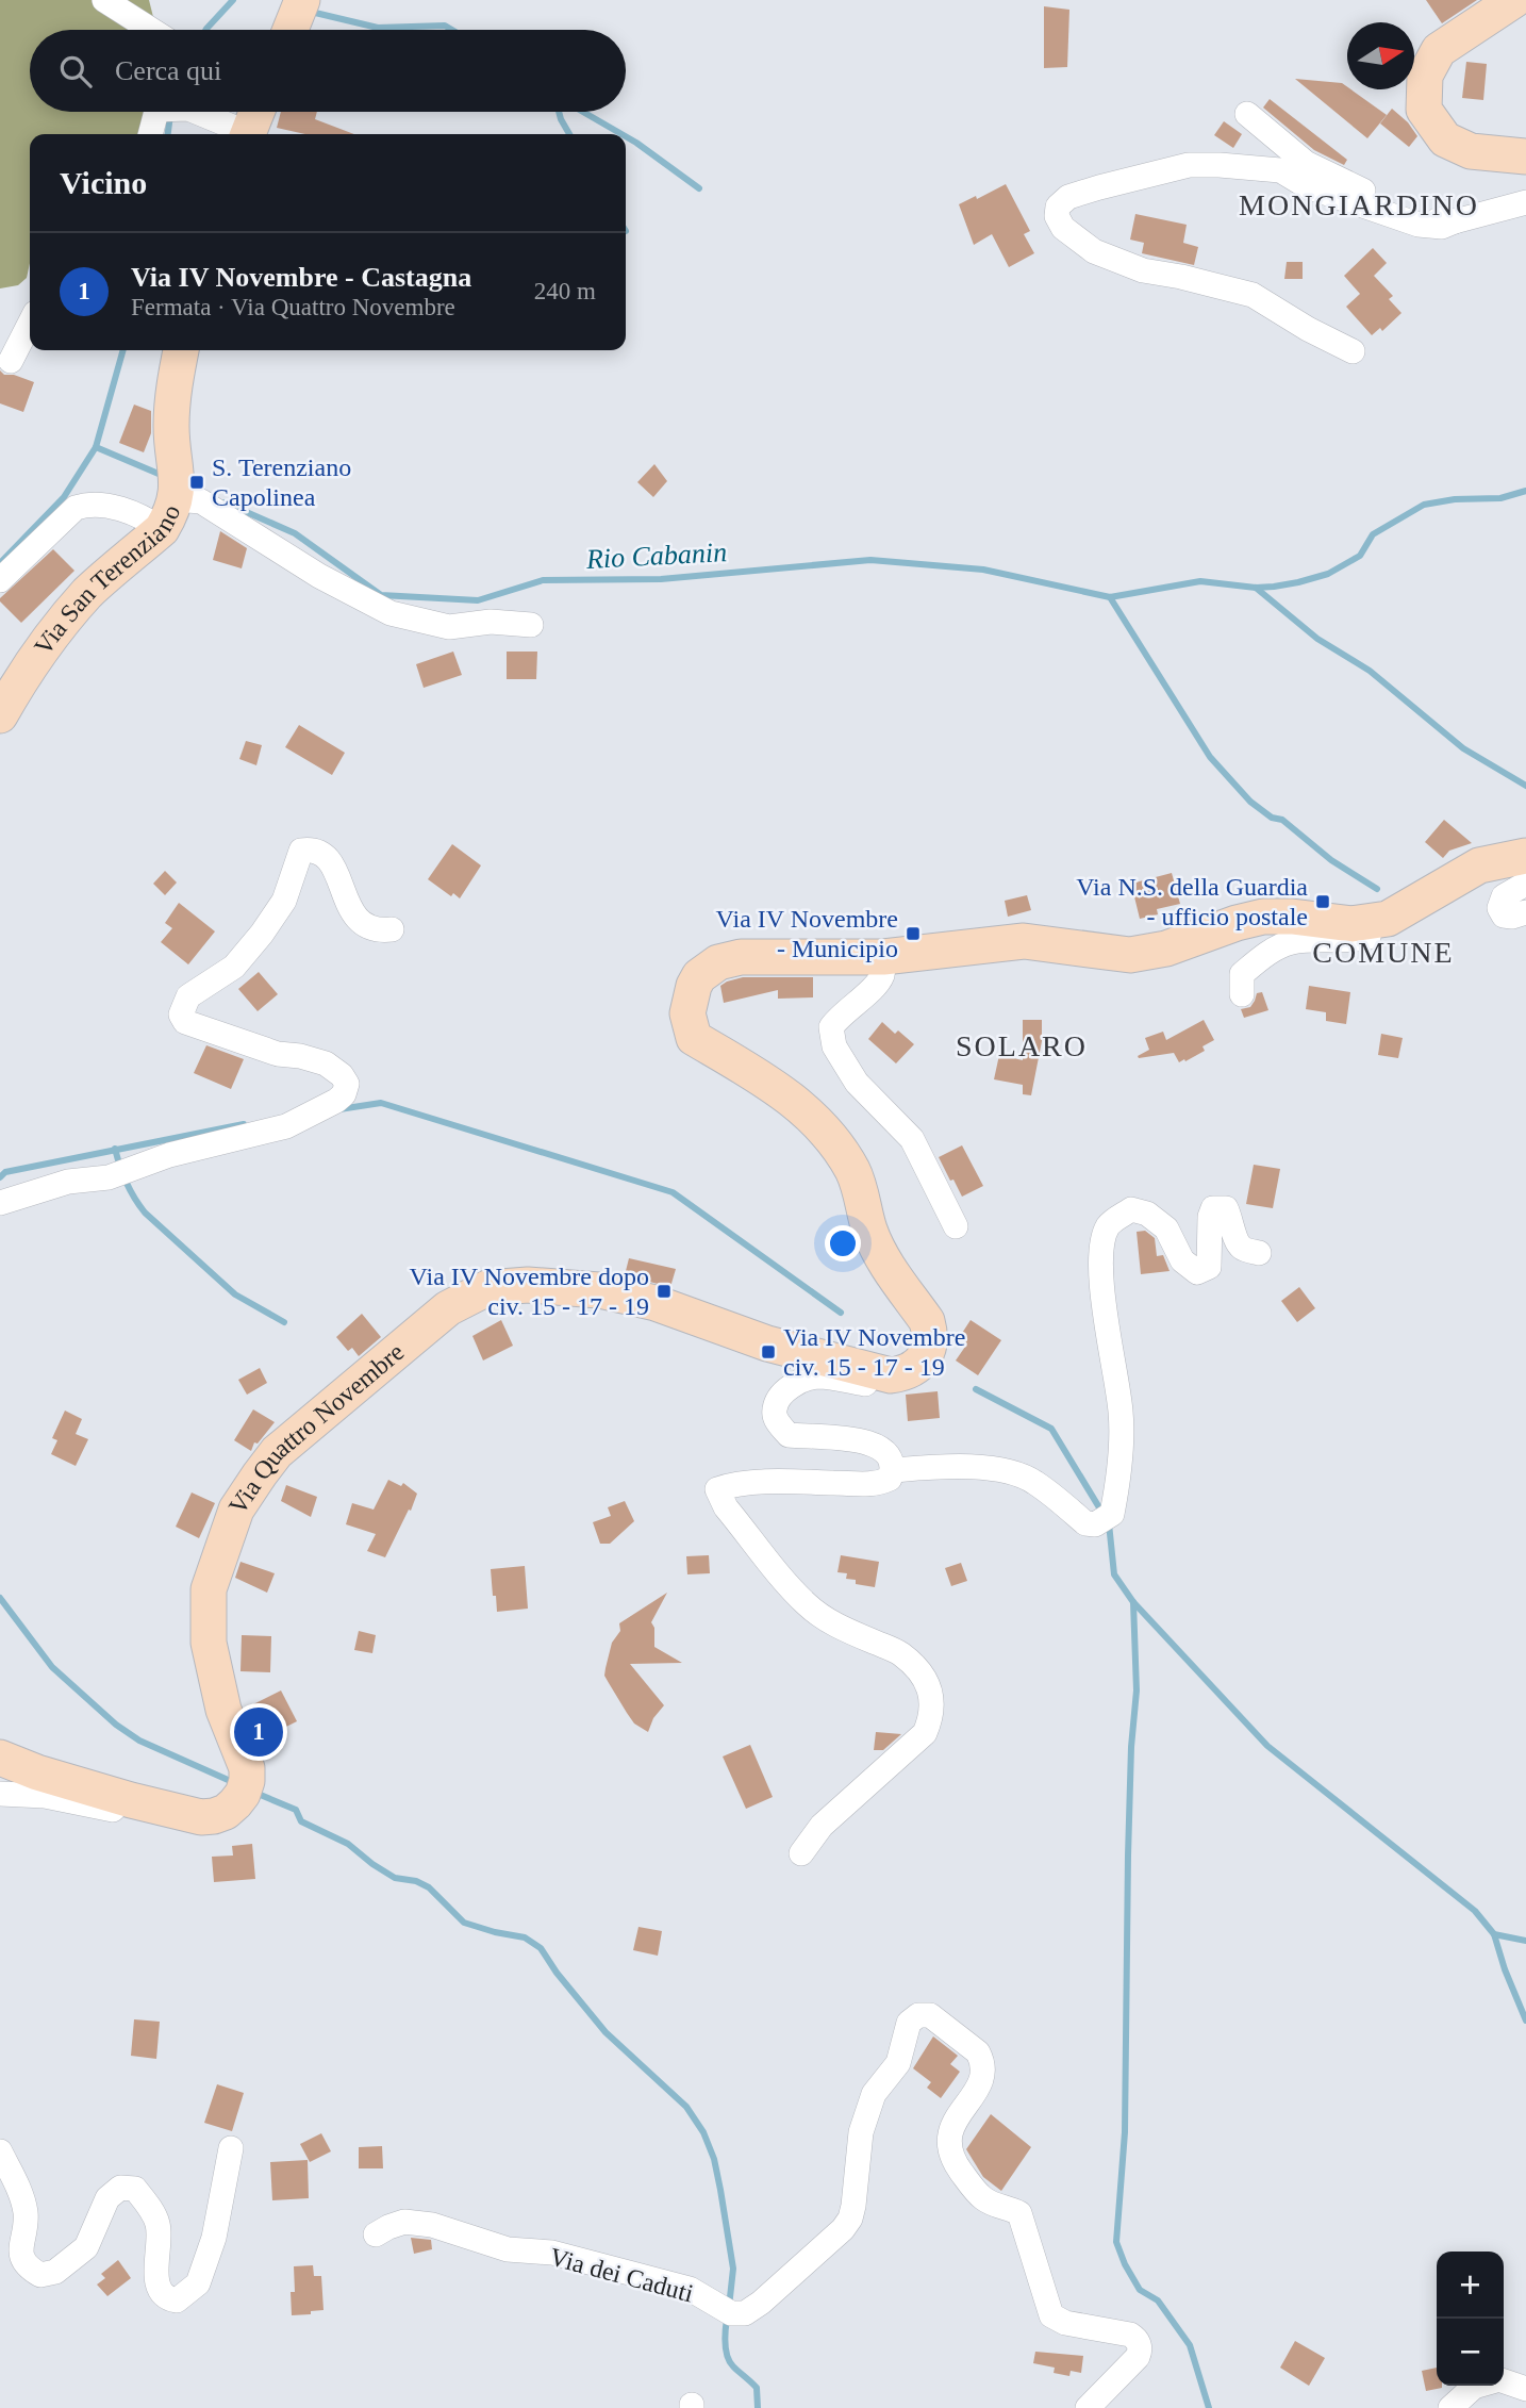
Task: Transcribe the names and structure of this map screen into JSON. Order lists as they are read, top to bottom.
{
  "streets": {
    "main road": ["Via San Terenziano", "Via Quattro Novembre"],
    "street": ["Via dei Caduti"]
  },
  "districts": ["MONGIARDINO", "COMUNE", "SOLARO"],
  "water": ["Rio Cabanin"],
  "places": {
    "transit": [
      "S. Terenziano Capolinea",
      "Via N.S. della Guardia - ufficio postale",
      "Via IV Novembre - Municipio",
      "Via IV Novembre dopo civ. 15 - 17 - 19",
      "Via IV Novembre civ. 15 - 17 - 19"
    ]
  },
  "north": "right",
  "page": {
    "search": "Cerca qui",
    "heading": "Vicino",
    "list": [
      {
        "mark": "1",
        "name": "Via IV Novembre - Castagna",
        "note": "Fermata · Via Quattro Novembre",
        "value": "240 m"
      }
    ],
    "pins": "1",
    "map_buttons": ["+", "−"]
  }
}
